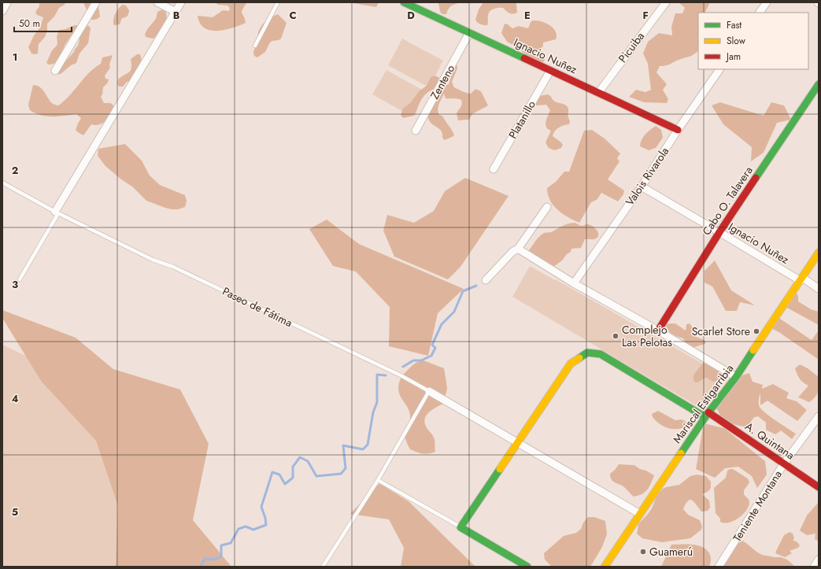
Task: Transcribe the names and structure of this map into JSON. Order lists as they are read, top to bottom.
{
  "streets": {
    "street": [
      "Picuiba",
      "Ignacio Nuñez",
      "Zenteno",
      "Platanillo",
      "Valois Rivarola",
      "Cabo O. Talavera",
      "Paseo de Fátima",
      "Mariscal Estigarribia",
      "A. Quintana",
      "Teniente Montana"
    ]
  },
  "crossings": [
    ["Picuiba", "Ignacio Nuñez"],
    ["Ignacio Nuñez", "Zenteno"],
    ["Ignacio Nuñez", "Platanillo"],
    ["Ignacio Nuñez", "Valois Rivarola"],
    ["Ignacio Nuñez", "Cabo O. Talavera"],
    ["Ignacio Nuñez", "Mariscal Estigarribia"],
    ["Paseo de Fátima", "Mariscal Estigarribia"],
    ["Paseo de Fátima", "A. Quintana"],
    ["Mariscal Estigarribia", "A. Quintana"],
    ["A. Quintana", "Teniente Montana"]
  ],
  "places": ["Scarlet Store", "Complejo Las Pelotas", "Guamerú"],
  "legend": ["Fast", "Slow", "Jam"],
  "scale_bar": "50 m",
  "grid": {
    "columns": [
      "B",
      "C",
      "D",
      "E",
      "F"
    ],
    "rows": [
      "1",
      "2",
      "3",
      "4",
      "5"
    ]
  }
}
